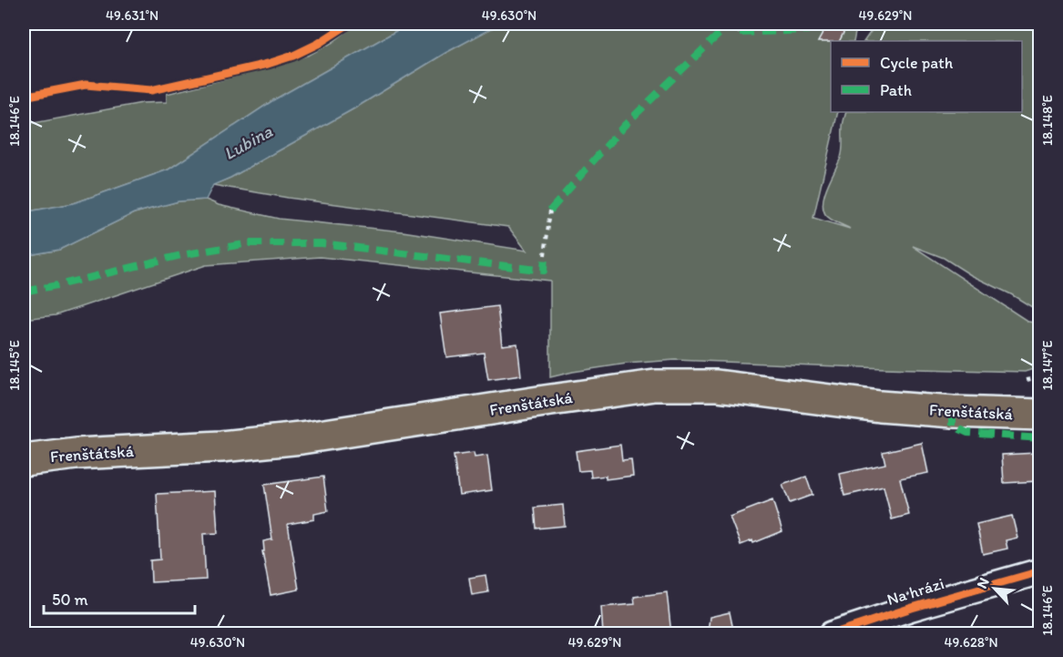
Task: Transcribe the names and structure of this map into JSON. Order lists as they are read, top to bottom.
{
  "streets": {
    "main road": ["Frenštátská"],
    "street": ["Na hrázi"]
  },
  "water": ["Lubina"],
  "legend": ["Cycle path", "Path"],
  "scale_bar": "50 m",
  "north": "top left",
  "coordinates": [
    "49.631°N",
    "49.630°N",
    "49.629°N",
    "18.148°E",
    "18.146°E",
    "18.147°E",
    "18.145°E",
    "49.628°N"
  ]
}
